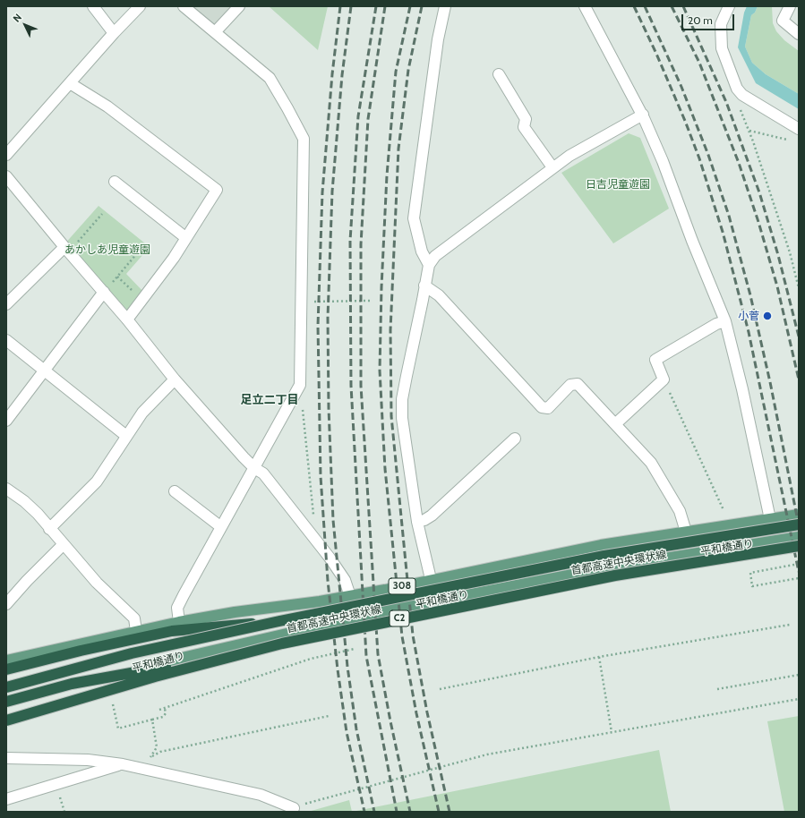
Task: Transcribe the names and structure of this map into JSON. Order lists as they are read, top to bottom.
{
  "streets": {
    "highway": ["首都高速中央環状線", "C2"],
    "main road": ["平和橋通り", "308"]
  },
  "districts": ["足立二丁目"],
  "parks": ["日吉児童遊園", "あかしあ児童遊園"],
  "places": ["小菅"],
  "scale_bar": "20 m",
  "north": "top left"
}
